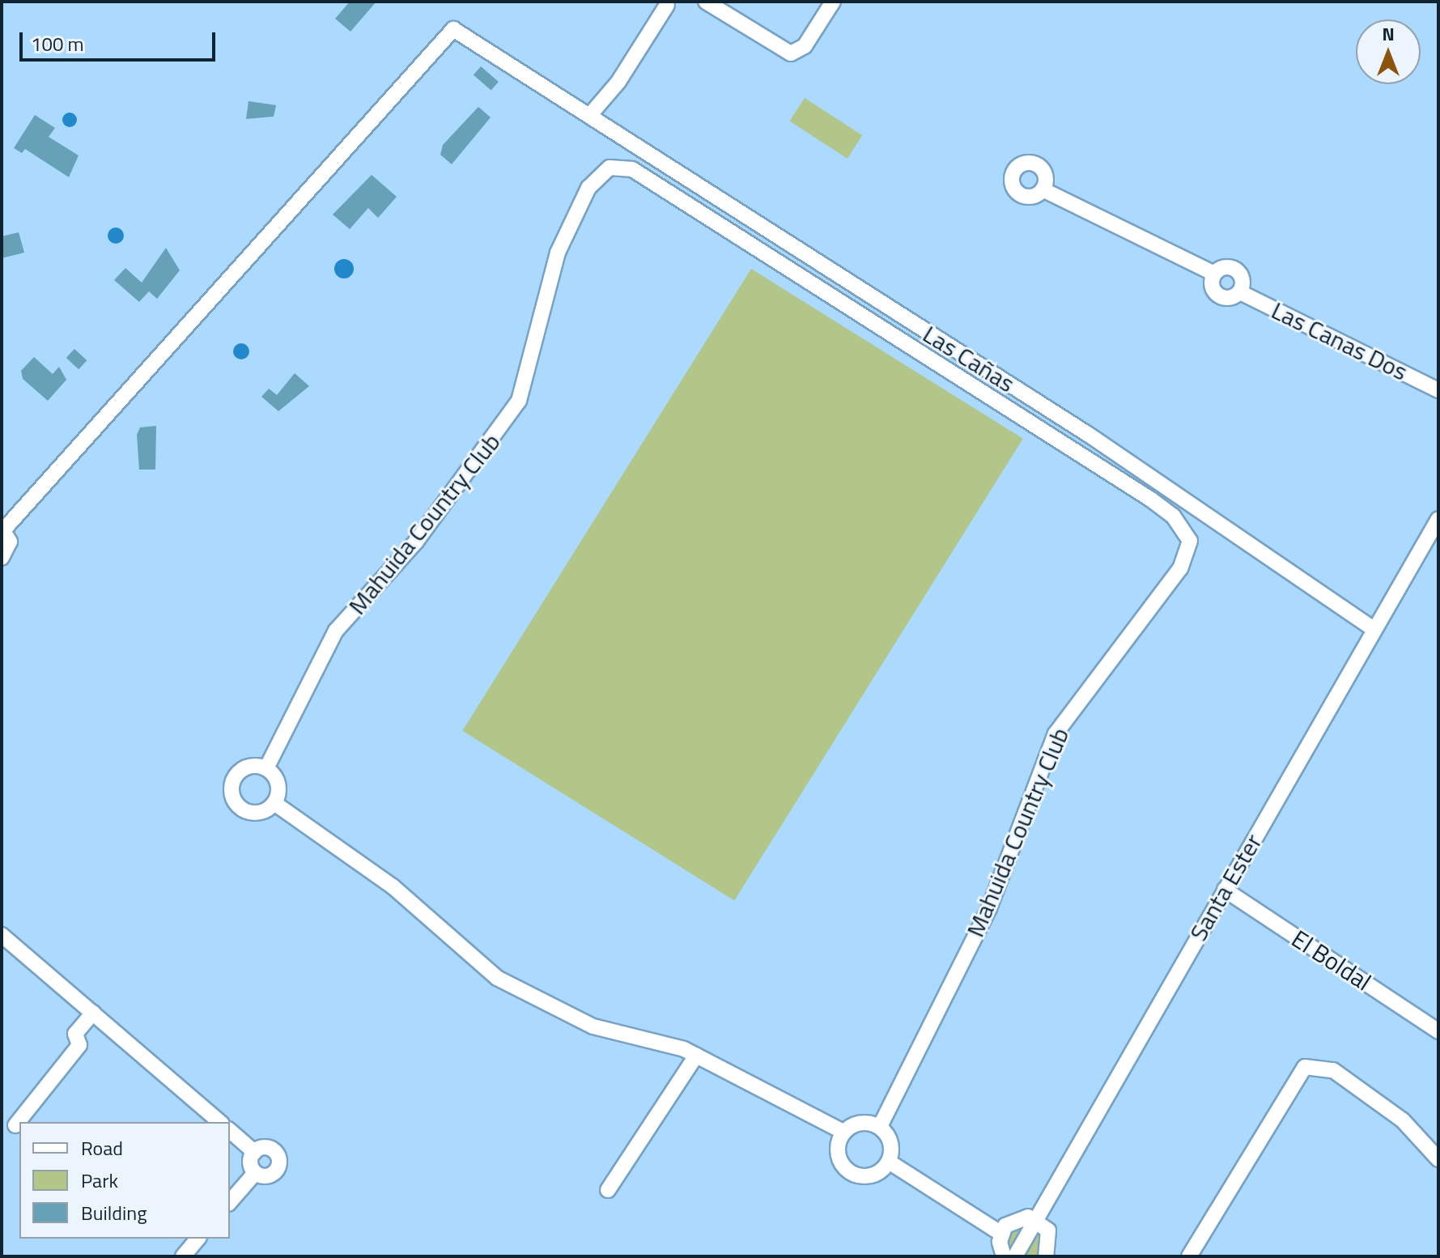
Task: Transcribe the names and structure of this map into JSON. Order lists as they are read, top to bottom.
{
  "streets": {
    "street": [
      "Las Canas Dos",
      "Las Cañas",
      "Mahuida Country Club",
      "Santa Ester",
      "El Boldal"
    ]
  },
  "crossings": [
    ["Las Cañas", "Santa Ester"],
    ["Santa Ester", "El Boldal"]
  ],
  "legend": ["Road", "Park", "Building"],
  "scale_bar": "100 m",
  "north": "top"
}
